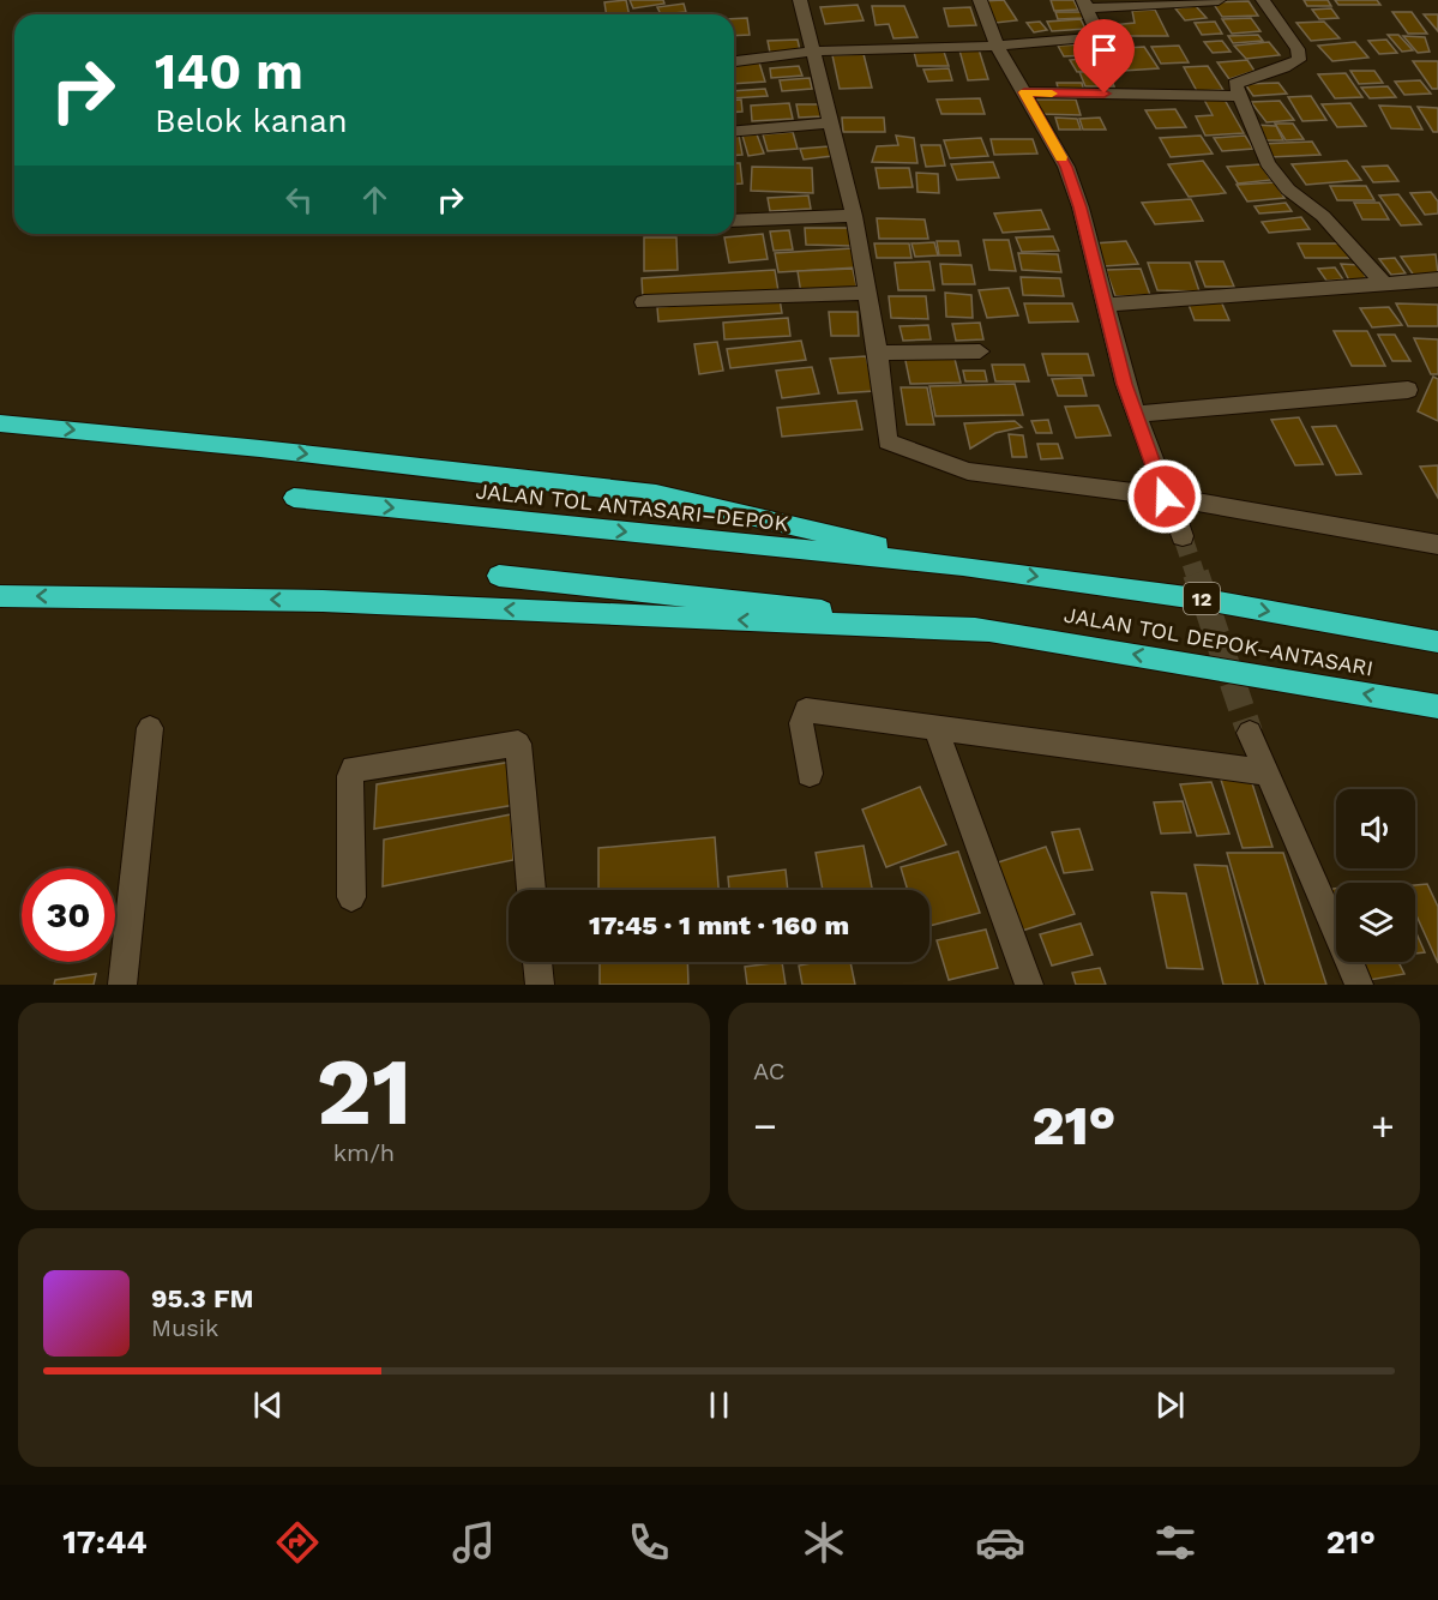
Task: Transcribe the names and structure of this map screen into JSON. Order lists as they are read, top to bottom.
{
  "streets": {
    "highway": ["JALAN TOL ANTASARI–DEPOK", "12", "JALAN TOL DEPOK–ANTASARI"]
  },
  "crossings": [
    ["JALAN TOL ANTASARI–DEPOK", "JALAN TOL DEPOK–ANTASARI"]
  ],
  "page": {
    "turn": ["140 m", "Belok kanan"],
    "limit": "30",
    "trip": "17:45 · 1 mnt · 160 m",
    "tile": [
      ["21", "km/h"],
      "AC"
    ],
    "heat": ["−", "21°", "+"],
    "song": ["95.3 FM", "Musik"],
    "tabs": ["17:44", "21°"]
  }
}
